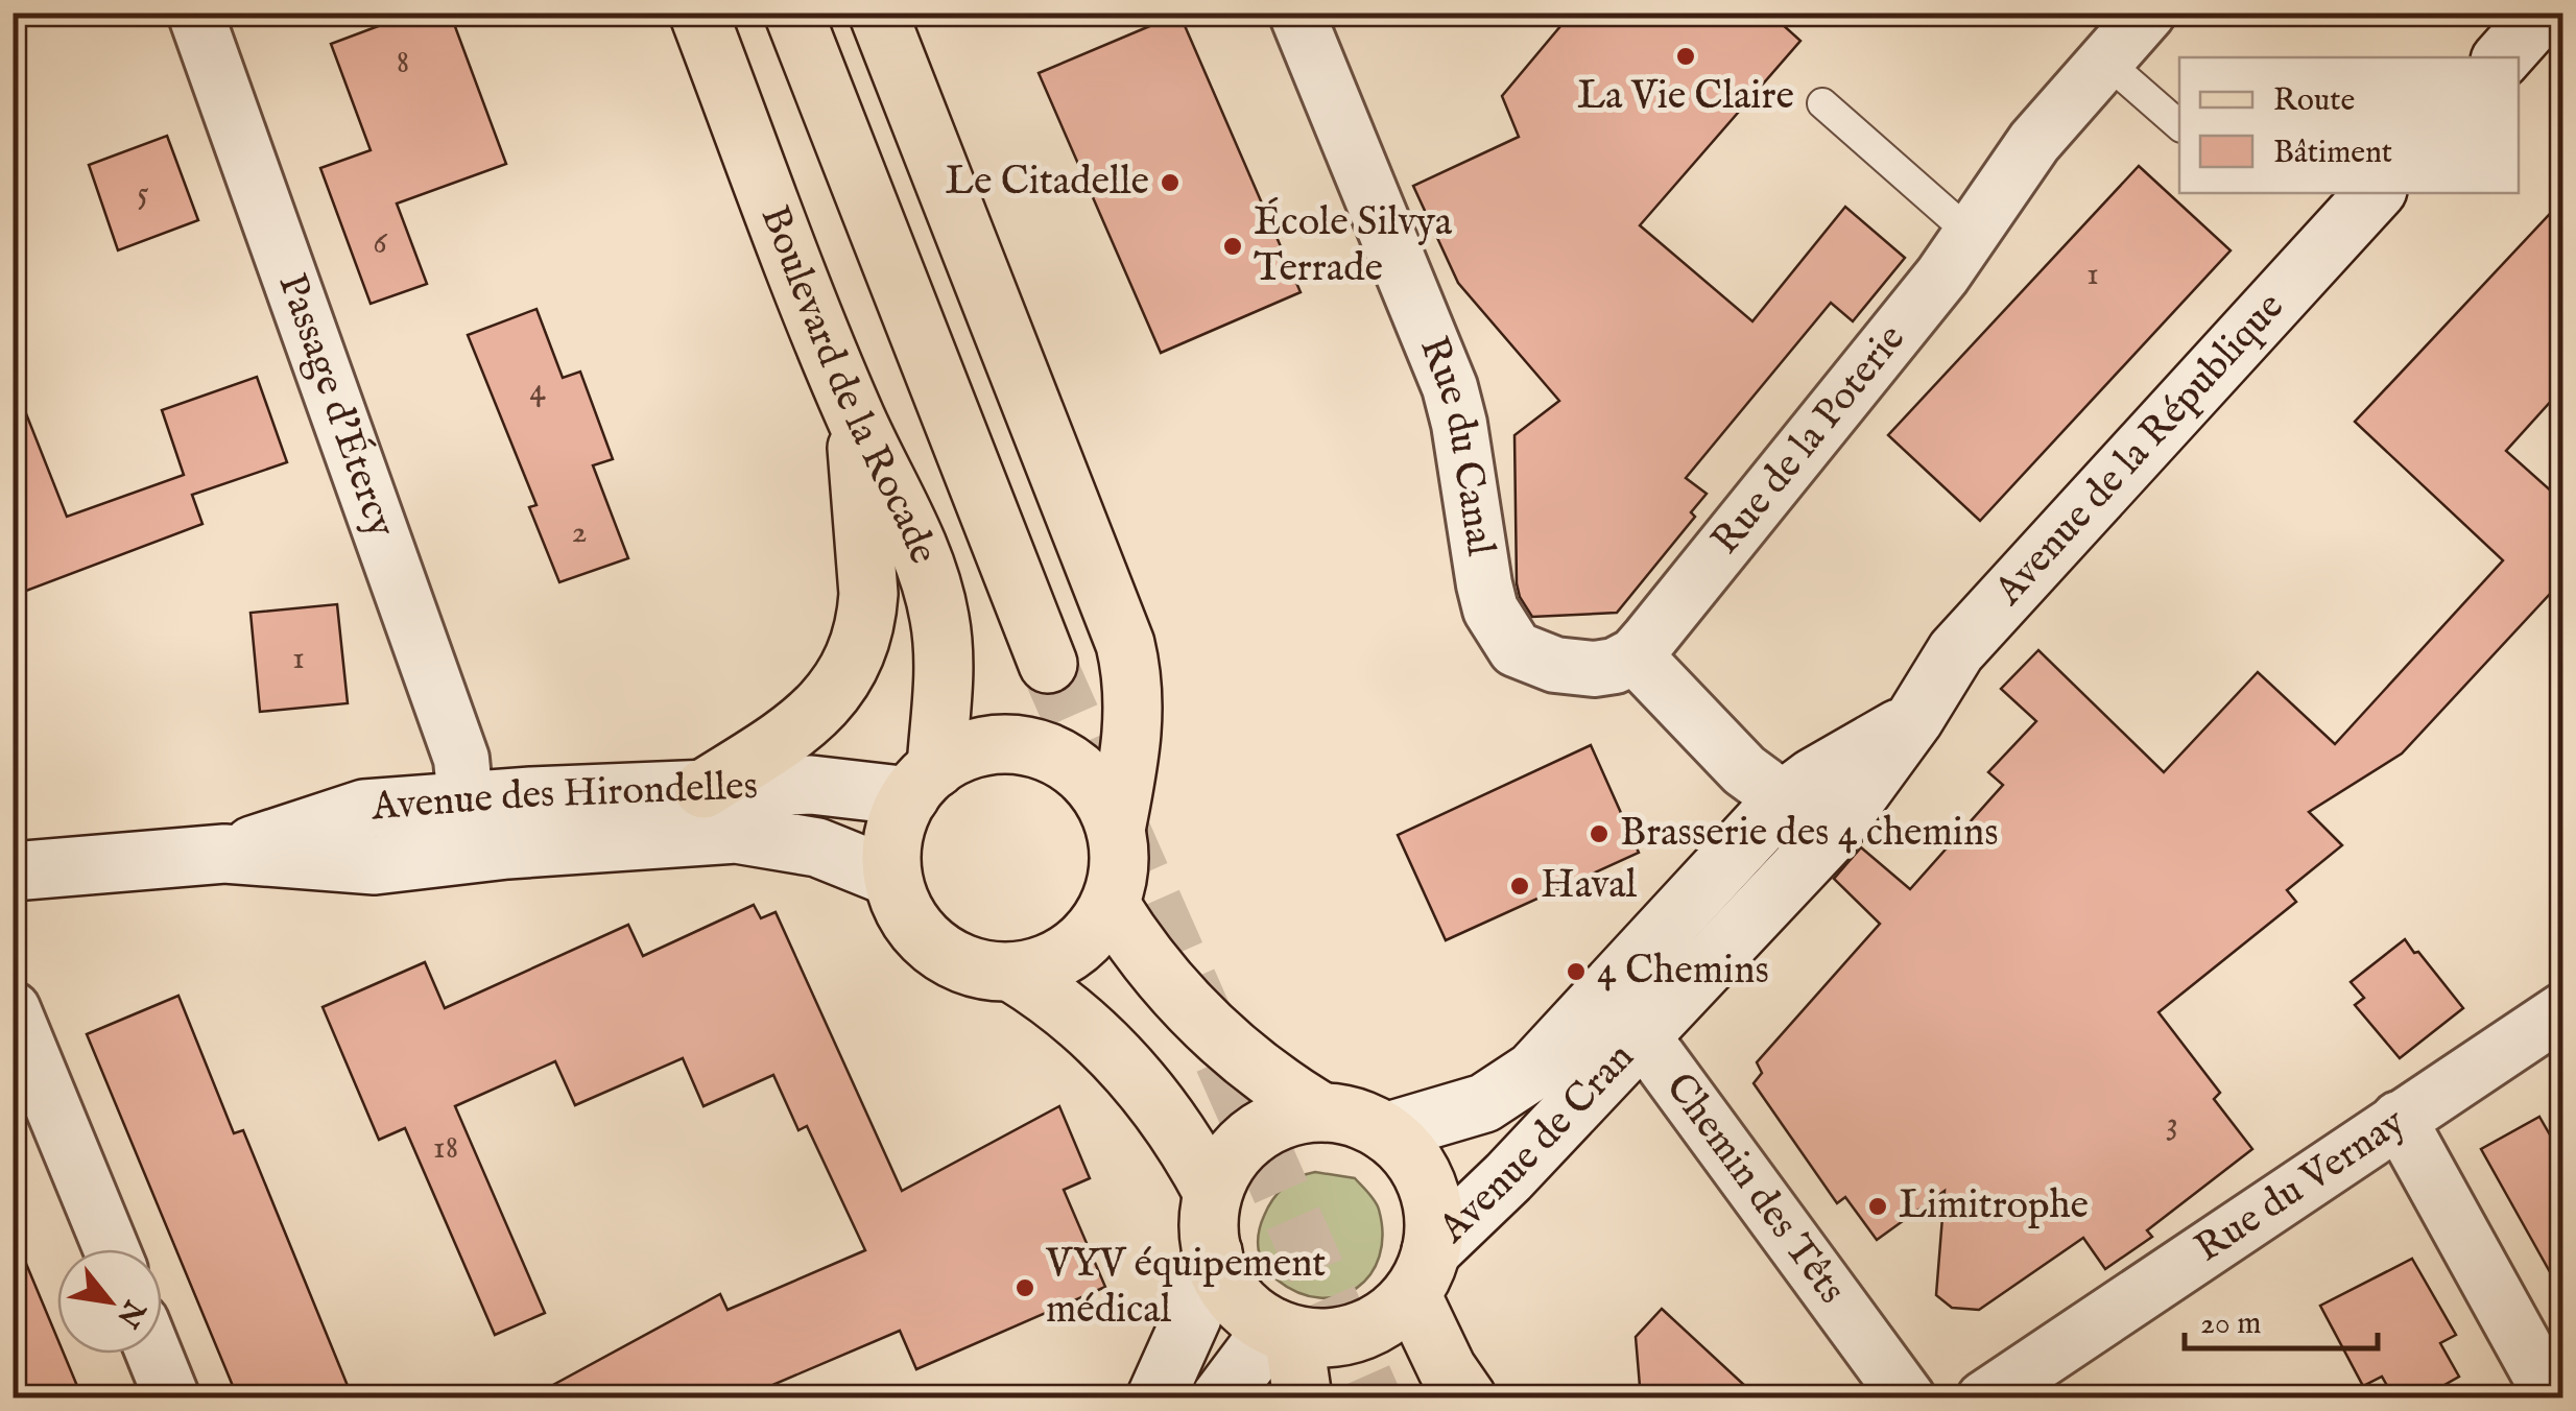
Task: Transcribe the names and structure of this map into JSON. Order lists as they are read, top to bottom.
{
  "streets": {
    "main road": [
      "Boulevard de la Rocade",
      "Avenue de la République",
      "Avenue des Hirondelles",
      "Avenue de Cran"
    ],
    "street": [
      "Passage d'Étercy",
      "Rue de la Poterie",
      "Rue du Canal",
      "Rue du Vernay",
      "Chemin des Têts"
    ]
  },
  "crossings": [
    ["Boulevard de la Rocade", "Avenue des Hirondelles"],
    ["Passage d'Étercy", "Avenue des Hirondelles"],
    ["Rue de la Poterie", "Rue du Canal"],
    ["Avenue de la République", "Avenue de Cran"],
    ["Avenue de la République", "Chemin des Têts"],
    ["Avenue de Cran", "Chemin des Têts"]
  ],
  "places": [
    "La Vie Claire",
    "Le Citadelle",
    "École Silvya Terrade",
    "Brasserie des 4 chemins",
    "Haval",
    "4 Chemins",
    "Limitrophe",
    "VYV équipement médical"
  ],
  "house_numbers": [
    "8",
    "5",
    "6",
    "1",
    "4",
    "2",
    "1",
    "3",
    "18"
  ],
  "legend": ["Route", "Bâtiment"],
  "scale_bar": "20 m",
  "north": "bottom right"
}
